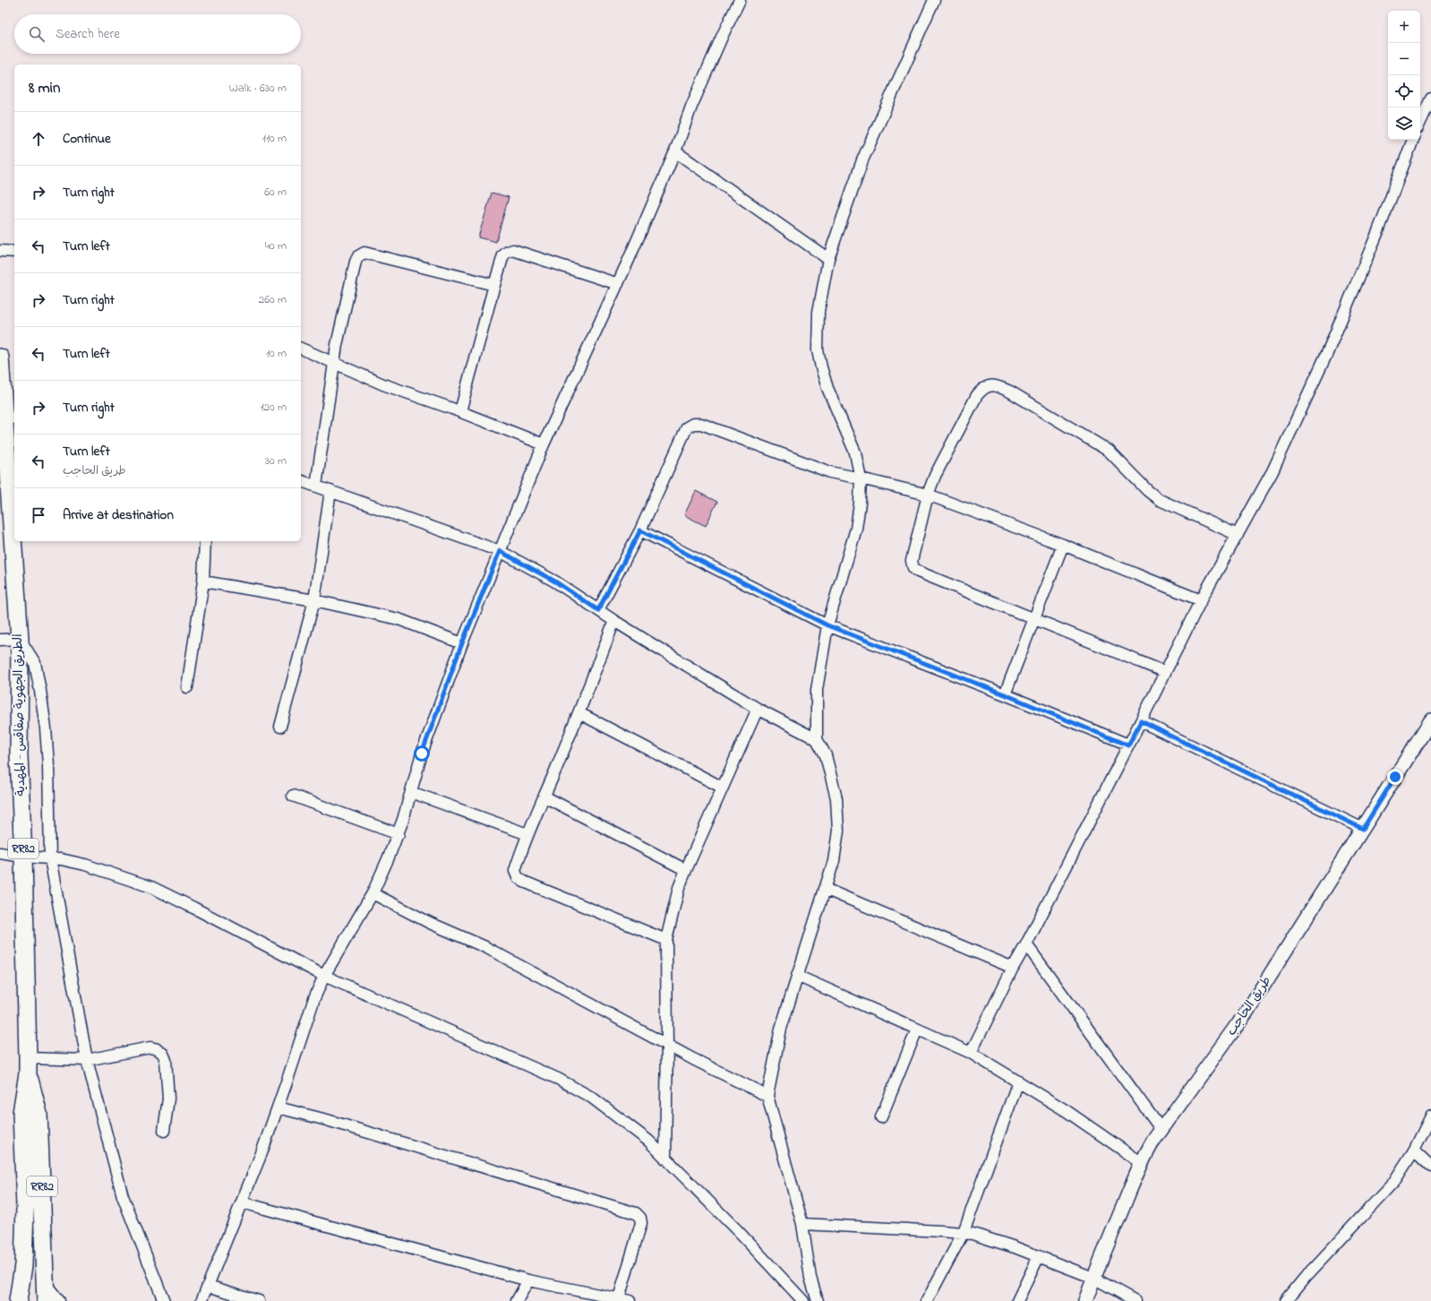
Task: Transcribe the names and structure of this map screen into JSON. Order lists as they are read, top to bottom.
{
  "streets": {
    "main road": ["الطريق الجهوية صفاقس - المهدية", "RR82"],
    "street": ["طريق الحاجب"]
  },
  "page": {
    "map_buttons": ["+", "−"],
    "search": "Search here",
    "heading": ["8 min", "Walk · 630 m"],
    "list": [
      ["Continue", "110 m"],
      ["Turn right", "60 m"],
      ["Turn left", "40 m"],
      ["Turn right", "260 m"],
      ["Turn left", "10 m"],
      ["Turn right", "120 m"],
      ["Turn left", "طريق الحاجب", "30 m"],
      "Arrive at destination"
    ]
  }
}
